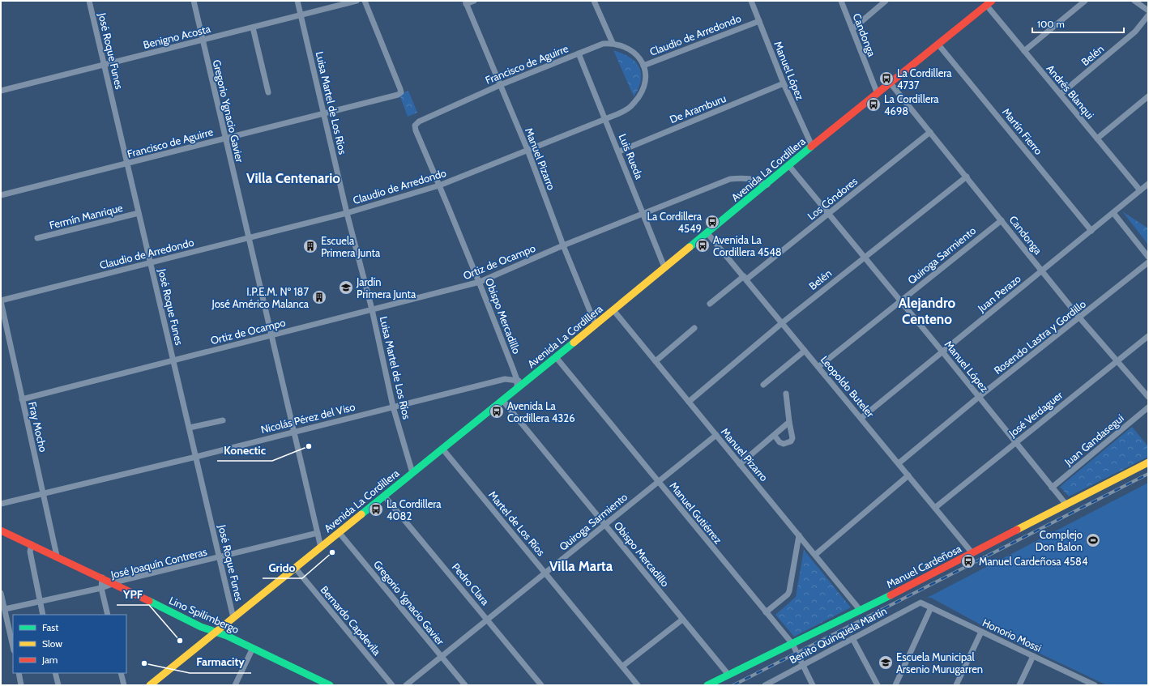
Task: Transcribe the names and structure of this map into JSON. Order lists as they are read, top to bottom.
{
  "streets": {
    "main road": ["Avenida La Cordillera", "Manuel Cardeñosa", "Lino Spilimbergo"],
    "street": [
      "Claudio de Arredondo",
      "Candonga",
      "Benigno Acosta",
      "José Roque Funes",
      "Belén",
      "Francisco de Aguirre",
      "Manuel López",
      "Andrés Blanqui",
      "Luisa Martel de Los Ríos",
      "De Aramburu",
      "Gregorio Ygnacio Gavier",
      "Martín Fierro",
      "Luis Rueda",
      "Manuel Pizarro",
      "Los Cóndores",
      "Fermín Manrique",
      "Quiroga Sarmiento",
      "Ortiz de Ocampo",
      "Juan Perazo",
      "Obispo Mercadillo",
      "Rosendo Lastra y Gordillo",
      "Leopoldo Buteler",
      "José Verdaguer",
      "Nicolás Pérez del Viso",
      "Fray Mocho",
      "Juan Gandasegui",
      "Manuel Gutiérrez",
      "Martel de Los Ríos",
      "José Joaquín Contreras",
      "Pedro Clara",
      "Bernardo Capdevila",
      "Benito Quinquela Martín",
      "Honorio Mossi"
    ]
  },
  "crossings": [
    ["Claudio de Arredondo", "José Roque Funes"],
    ["Claudio de Arredondo", "Francisco de Aguirre"],
    ["Claudio de Arredondo", "Manuel López"],
    ["Claudio de Arredondo", "Luisa Martel de Los Ríos"],
    ["Claudio de Arredondo", "Gregorio Ygnacio Gavier"],
    ["Claudio de Arredondo", "Luis Rueda"],
    ["Claudio de Arredondo", "Manuel Pizarro"],
    ["Claudio de Arredondo", "Obispo Mercadillo"],
    ["Claudio de Arredondo", "Fray Mocho"],
    ["Candonga", "Belén"],
    ["Candonga", "Avenida La Cordillera"],
    ["Candonga", "Los Cóndores"],
    ["Candonga", "Quiroga Sarmiento"],
    ["Candonga", "Juan Perazo"],
    ["Candonga", "Rosendo Lastra y Gordillo"],
    ["Candonga", "José Verdaguer"],
    ["Benigno Acosta", "José Roque Funes"],
    ["Benigno Acosta", "Luisa Martel de Los Ríos"],
    ["Benigno Acosta", "Gregorio Ygnacio Gavier"],
    ["José Roque Funes", "Francisco de Aguirre"],
    ["José Roque Funes", "Avenida La Cordillera"],
    ["José Roque Funes", "Fermín Manrique"],
    ["José Roque Funes", "Ortiz de Ocampo"],
    ["José Roque Funes", "Nicolás Pérez del Viso"],
    ["José Roque Funes", "José Joaquín Contreras"],
    ["Belén", "Manuel López"],
    ["Belén", "Andrés Blanqui"],
    ["Belén", "Manuel Pizarro"],
    ["Belén", "Leopoldo Buteler"],
    ["Francisco de Aguirre", "Luisa Martel de Los Ríos"],
    ["Francisco de Aguirre", "Gregorio Ygnacio Gavier"],
    ["Francisco de Aguirre", "Luis Rueda"],
    ["Francisco de Aguirre", "Manuel Pizarro"],
    ["Francisco de Aguirre", "Obispo Mercadillo"],
    ["Manuel López", "De Aramburu"],
    ["Manuel López", "Avenida La Cordillera"],
    ["Manuel López", "Los Cóndores"],
    ["Manuel López", "Quiroga Sarmiento"],
    ["Manuel López", "Juan Perazo"],
    ["Manuel López", "Rosendo Lastra y Gordillo"],
    ["Manuel López", "José Verdaguer"],
    ["Manuel López", "Juan Gandasegui"],
    ["Manuel López", "Manuel Cardeñosa"],
    ["Andrés Blanqui", "Avenida La Cordillera"],
    ["Andrés Blanqui", "Juan Perazo"],
    ["Luisa Martel de Los Ríos", "Avenida La Cordillera"],
    ["Luisa Martel de Los Ríos", "Ortiz de Ocampo"],
    ["Luisa Martel de Los Ríos", "Nicolás Pérez del Viso"],
    ["De Aramburu", "Luis Rueda"],
    ["Gregorio Ygnacio Gavier", "Avenida La Cordillera"],
    ["Gregorio Ygnacio Gavier", "Quiroga Sarmiento"],
    ["Gregorio Ygnacio Gavier", "Ortiz de Ocampo"],
    ["Gregorio Ygnacio Gavier", "Nicolás Pérez del Viso"],
    ["Gregorio Ygnacio Gavier", "José Joaquín Contreras"],
    ["Martín Fierro", "Avenida La Cordillera"],
    ["Martín Fierro", "Juan Perazo"],
    ["Luis Rueda", "Avenida La Cordillera"],
    ["Luis Rueda", "Ortiz de Ocampo"],
    ["Manuel Pizarro", "Avenida La Cordillera"],
    ["Manuel Pizarro", "Quiroga Sarmiento"],
    ["Manuel Pizarro", "Ortiz de Ocampo"],
    ["Manuel Pizarro", "Manuel Cardeñosa"],
    ["Avenida La Cordillera", "Ortiz de Ocampo"],
    ["Avenida La Cordillera", "Obispo Mercadillo"],
    ["Avenida La Cordillera", "Leopoldo Buteler"],
    ["Avenida La Cordillera", "Nicolás Pérez del Viso"],
    ["Avenida La Cordillera", "Manuel Gutiérrez"],
    ["Avenida La Cordillera", "Martel de Los Ríos"],
    ["Avenida La Cordillera", "Pedro Clara"],
    ["Avenida La Cordillera", "Lino Spilimbergo"],
    ["Avenida La Cordillera", "Bernardo Capdevila"],
    ["Los Cóndores", "Leopoldo Buteler"],
    ["Quiroga Sarmiento", "Obispo Mercadillo"],
    ["Quiroga Sarmiento", "Leopoldo Buteler"],
    ["Quiroga Sarmiento", "Manuel Gutiérrez"],
    ["Quiroga Sarmiento", "Martel de Los Ríos"],
    ["Quiroga Sarmiento", "Pedro Clara"],
    ["Ortiz de Ocampo", "Obispo Mercadillo"],
    ["Ortiz de Ocampo", "Fray Mocho"],
    ["Juan Perazo", "Leopoldo Buteler"],
    ["Obispo Mercadillo", "Nicolás Pérez del Viso"],
    ["Obispo Mercadillo", "Manuel Cardeñosa"],
    ["Rosendo Lastra y Gordillo", "Leopoldo Buteler"],
    ["Leopoldo Buteler", "José Verdaguer"],
    ["Leopoldo Buteler", "Manuel Cardeñosa"],
    ["Nicolás Pérez del Viso", "Fray Mocho"],
    ["Fray Mocho", "Lino Spilimbergo"],
    ["Manuel Gutiérrez", "Manuel Cardeñosa"],
    ["Manuel Gutiérrez", "Benito Quinquela Martín"],
    ["José Joaquín Contreras", "Lino Spilimbergo"],
    ["Benito Quinquela Martín", "Honorio Mossi"]
  ],
  "districts": ["Villa Centenario", "Alejandro Centeno", "Villa Marta"],
  "places": {
    "bus stop": [
      "La Cordillera 4737",
      "La Cordillera 4698",
      "La Cordillera 4549",
      "Avenida La Cordillera 4548",
      "Avenida La Cordillera 4326",
      "La Cordillera 4082",
      "Manuel Cardeñosa 4584"
    ],
    "building": ["Escuela Primera Junta", "I.P.E.M. Nº 187 José Américo Malanca"],
    "school or university": ["Jardín Primera Junta", "Escuela Municipal Arsenio Murugarren"],
    "other": [
      "Konectic",
      "Grido",
      "YPF",
      "Farmacity"
    ],
    "sports": ["Complejo Don Balon"]
  },
  "legend": ["Fast", "Slow", "Jam"],
  "scale_bar": "100 m"
}
